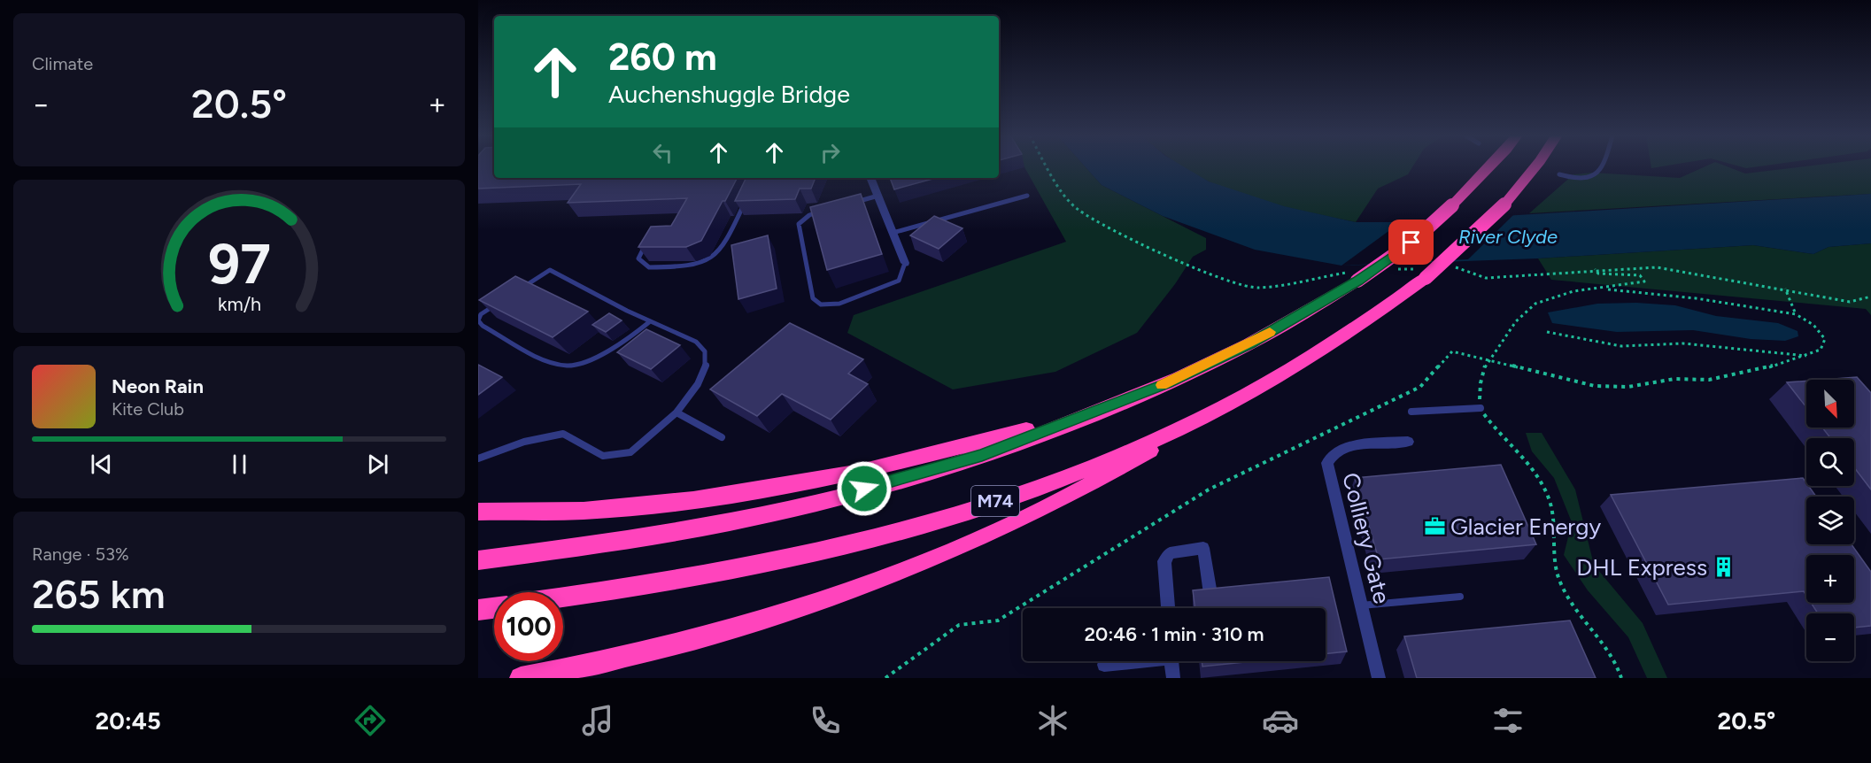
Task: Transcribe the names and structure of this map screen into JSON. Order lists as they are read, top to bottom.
{
  "streets": {
    "highway": ["M74"],
    "street": ["Colliery Gate"]
  },
  "water": ["River Clyde"],
  "places": {
    "office": ["Glacier Energy"],
    "building": ["DHL Express"]
  },
  "north": "bottom right",
  "page": {
    "tile": [
      "Climate",
      ["Range · 53%", "265 km"]
    ],
    "turn": ["260 m", "Auchenshuggle Bridge"],
    "heat": ["−", "20.5°", "+"],
    "song": ["Neon Rain", "Kite Club"],
    "map_buttons": ["+", "−"],
    "limit": "100",
    "trip": "20:46 · 1 min · 310 m",
    "tabs": ["20:45", "20.5°"],
    "gauge": ["97", "km/h"]
  }
}
